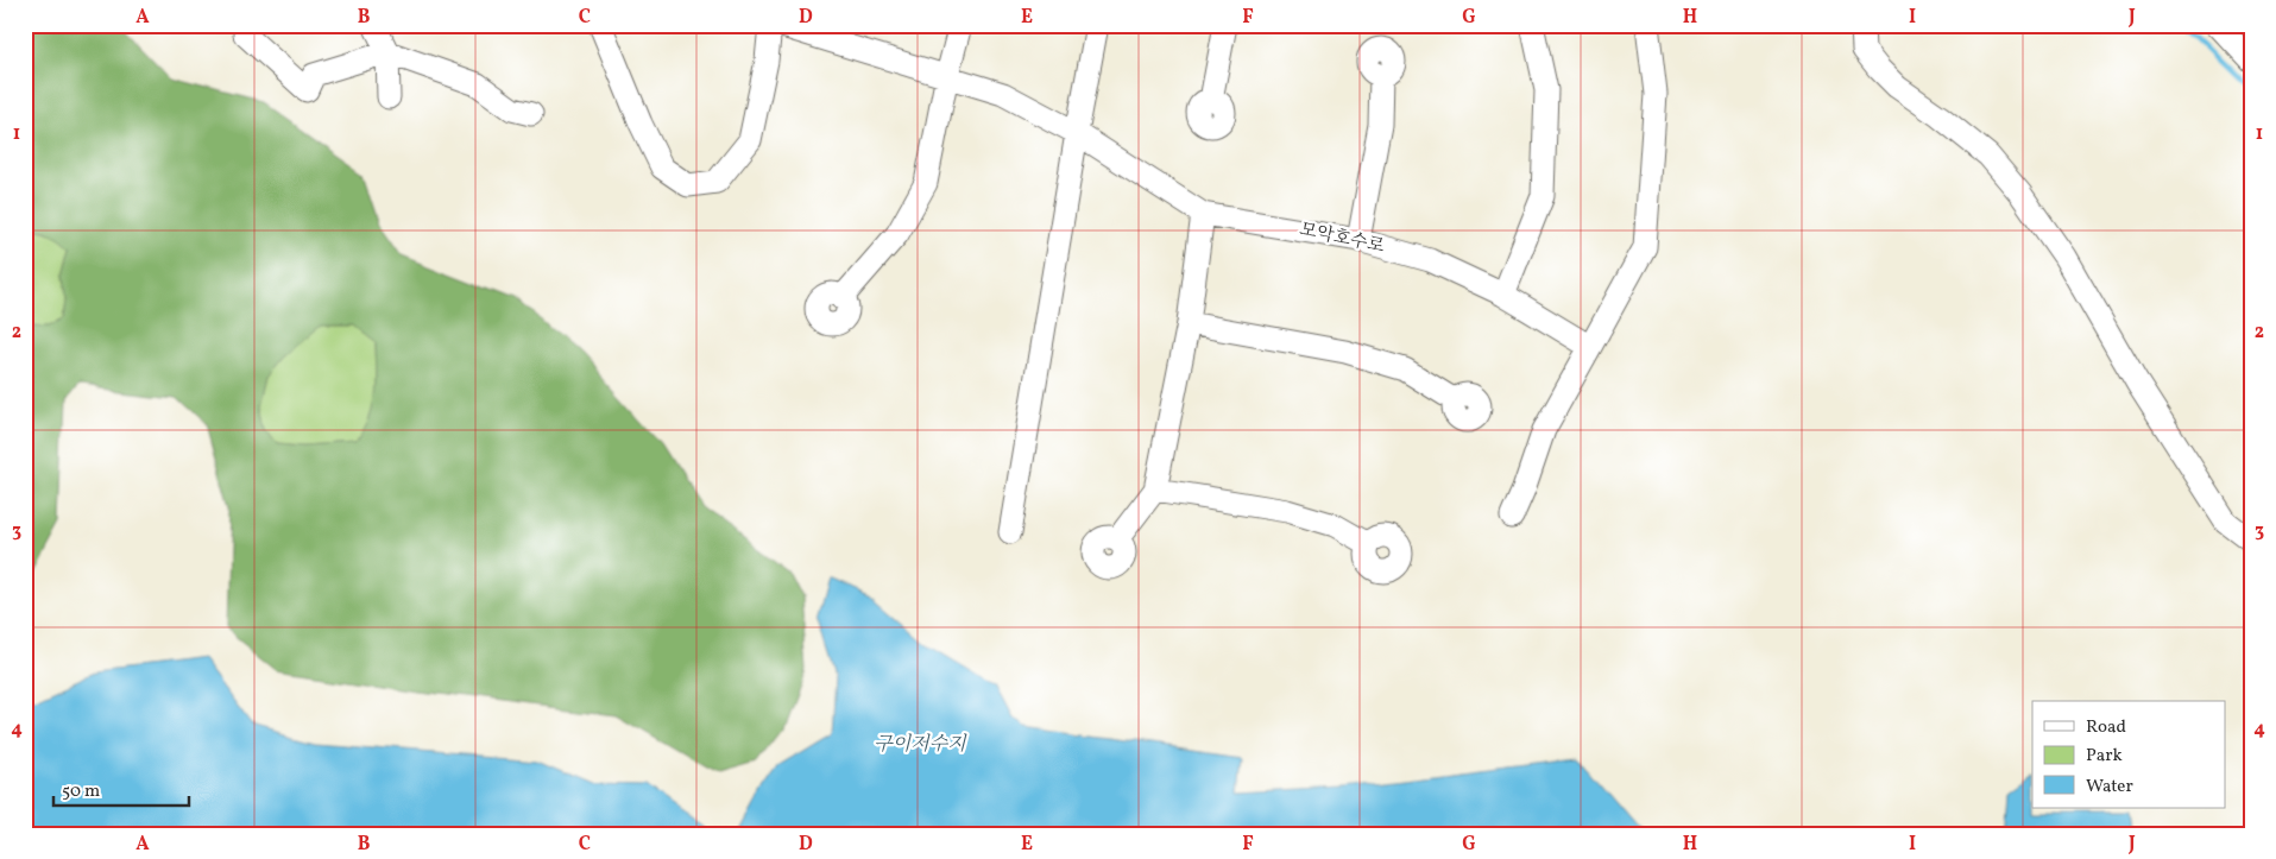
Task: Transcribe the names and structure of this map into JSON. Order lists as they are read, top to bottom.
{
  "streets": {
    "street": ["모악호수로"]
  },
  "water": ["구이저수지"],
  "legend": ["Road", "Park", "Water"],
  "scale_bar": "50 m",
  "grid": {
    "columns": [
      "A",
      "B",
      "C",
      "D",
      "E",
      "F",
      "G",
      "H",
      "I",
      "J"
    ],
    "rows": [
      "1",
      "2",
      "3",
      "4"
    ]
  }
}
